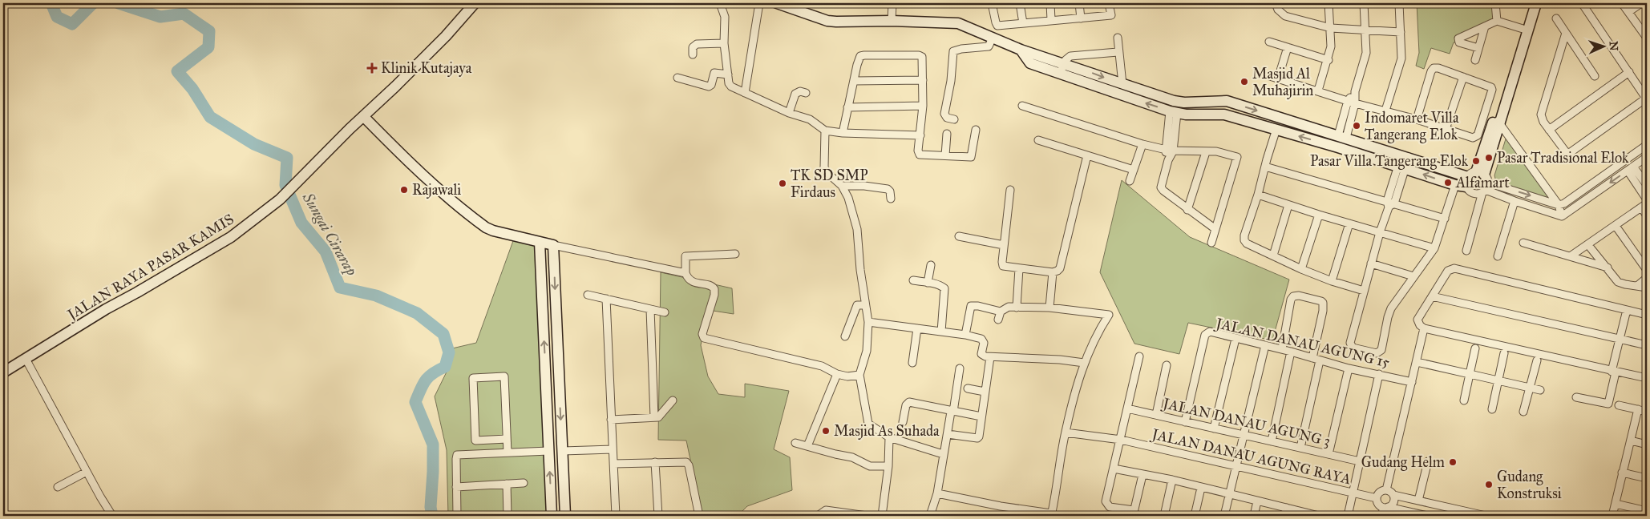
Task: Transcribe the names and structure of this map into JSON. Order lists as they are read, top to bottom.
{
  "streets": {
    "street": [
      "JALAN RAYA PASAR KAMIS",
      "JALAN DANAU AGUNG 15",
      "JALAN DANAU AGUNG 3",
      "JALAN DANAU AGUNG RAYA"
    ]
  },
  "crossings": [
    ["JALAN DANAU AGUNG 15", "JALAN DANAU AGUNG 3"]
  ],
  "water": ["Sungai Cirarap"],
  "places": {
    "health": ["Klinik Kutajaya"],
    "other": [
      "Masjid Al Muhajirin",
      "Indomaret Villa Tangerang Elok",
      "Pasar Tradisional Elok",
      "Pasar Villa Tangerang Elok",
      "Alfamart",
      "TK SD SMP Firdaus",
      "Rajawali",
      "Masjid As Suhada",
      "Gudang Helm",
      "Gudang Konstruksi"
    ]
  },
  "north": "right"
}
